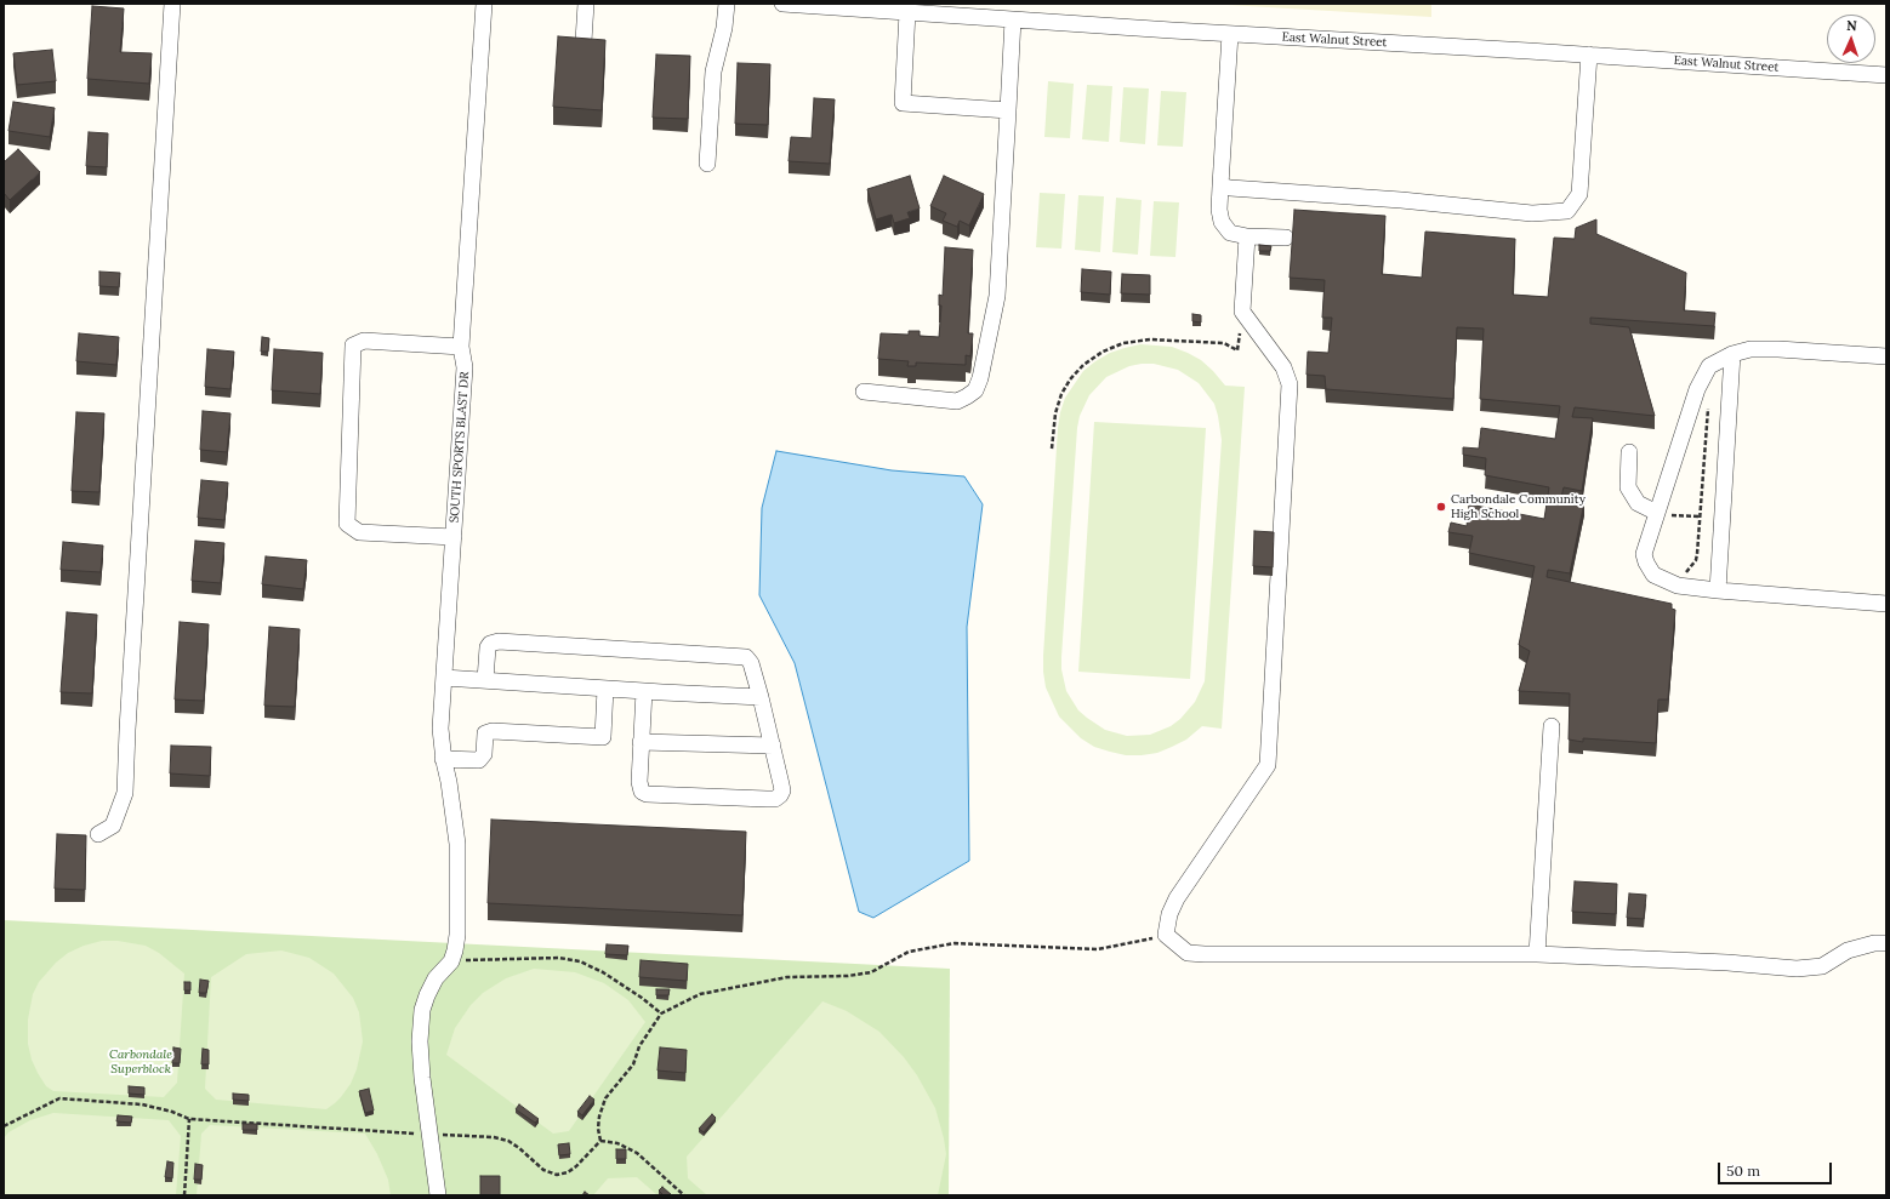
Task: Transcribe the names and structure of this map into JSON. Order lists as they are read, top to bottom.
{
  "streets": {
    "street": ["East Walnut Street", "SOUTH SPORTS BLAST DR"]
  },
  "parks": ["Carbondale Superblock"],
  "places": ["Carbondale Community High School"],
  "scale_bar": "50 m",
  "north": "top"
}
